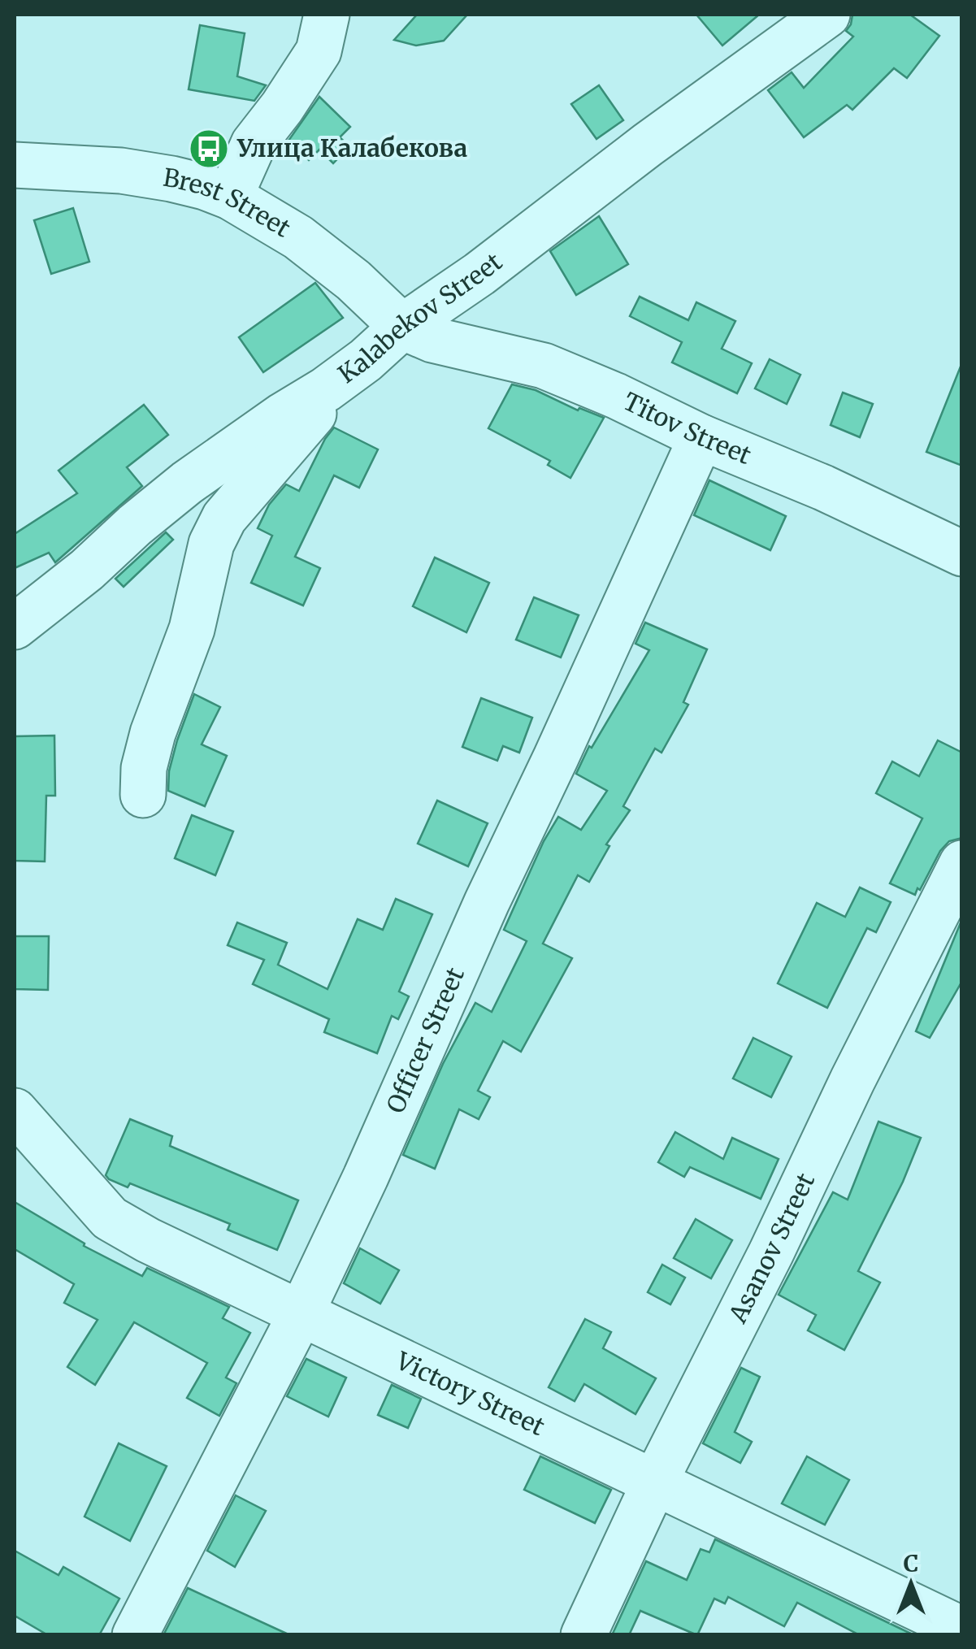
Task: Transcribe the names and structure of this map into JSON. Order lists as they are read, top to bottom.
{
  "streets": {
    "street": [
      "Brest Street",
      "Kalabekov Street",
      "Titov Street",
      "Officer Street",
      "Asanov Street",
      "Victory Street"
    ]
  },
  "crossings": [
    ["Brest Street", "Kalabekov Street"],
    ["Brest Street", "Titov Street"],
    ["Kalabekov Street", "Titov Street"],
    ["Titov Street", "Officer Street"],
    ["Officer Street", "Victory Street"],
    ["Asanov Street", "Victory Street"]
  ],
  "places": {
    "bus stop": ["Улица Калабекова"]
  },
  "north": "top"
}
